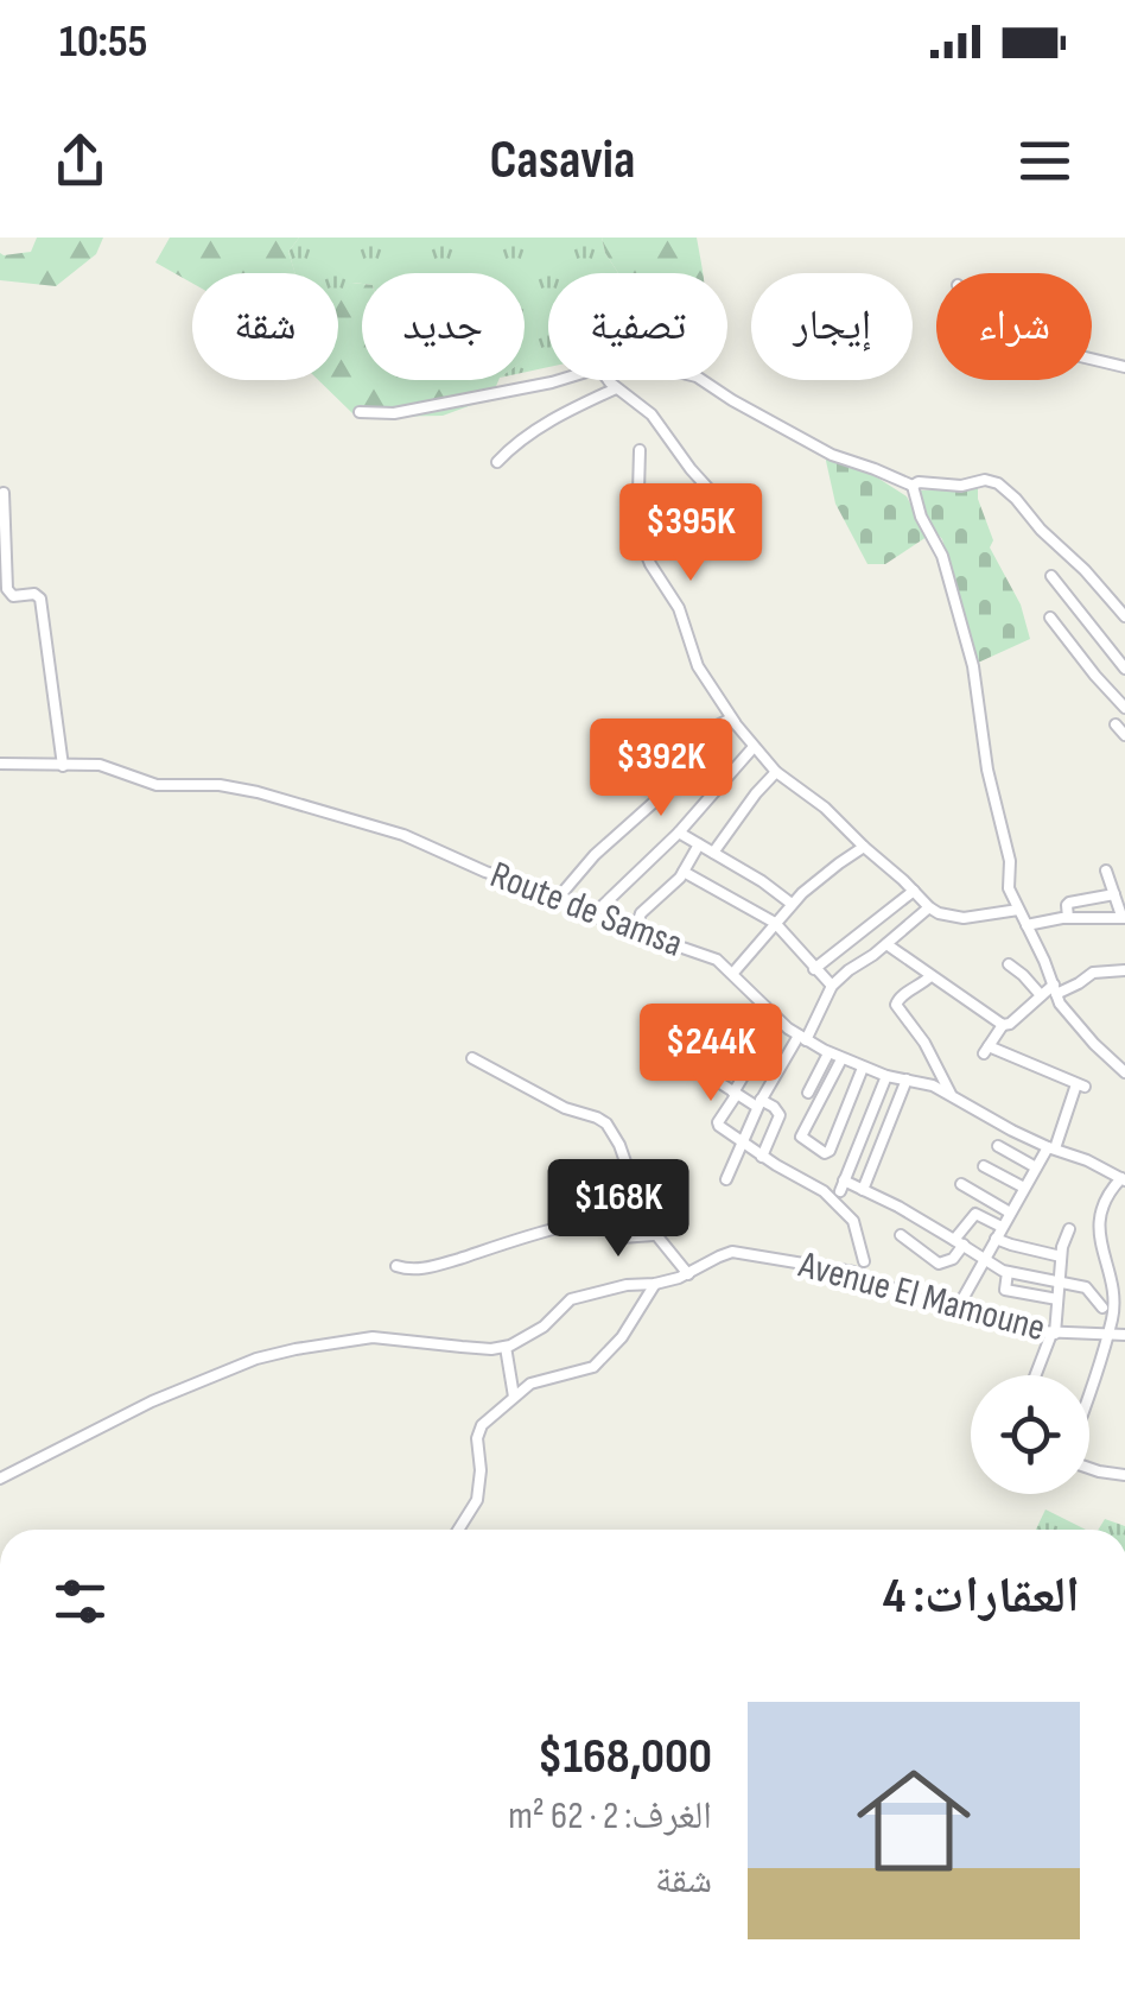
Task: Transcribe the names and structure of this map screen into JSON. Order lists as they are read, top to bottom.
{
  "streets": {
    "street": ["Route de Samsa", "Avenue El Mamoune"]
  },
  "page": {
    "status": "10:55",
    "header": "Casavia",
    "chip": [
      "شراء",
      "إيجار",
      "تصفية",
      "جديد",
      "شقة"
    ],
    "price": [
      "$395K",
      "$392K",
      "$244K",
      "$168K"
    ],
    "heading": "العقارات: 4",
    "list": [
      {
        "name": "$168,000",
        "note": "الغرف: 2 · 62 m² · شقة"
      }
    ]
  }
}
